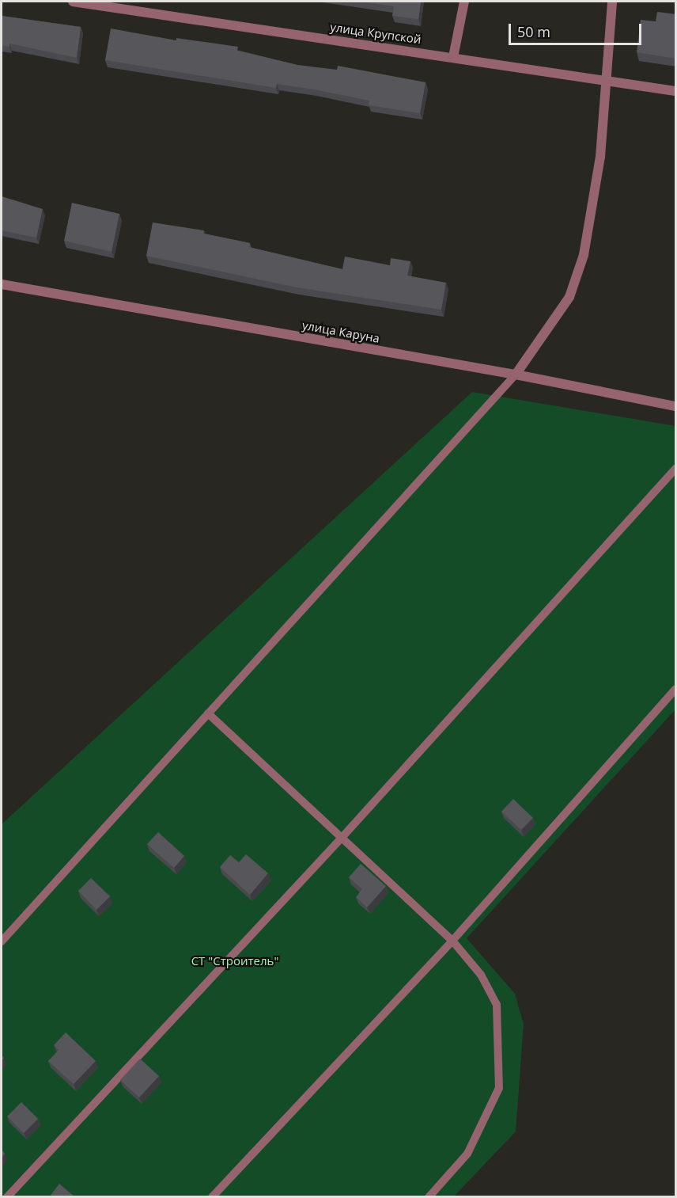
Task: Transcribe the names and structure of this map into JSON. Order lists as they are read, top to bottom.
{
  "streets": {
    "street": ["улица Крупской", "улица Каруна"]
  },
  "parks": ["СТ \"Строитель\""],
  "scale_bar": "50 m"
}
